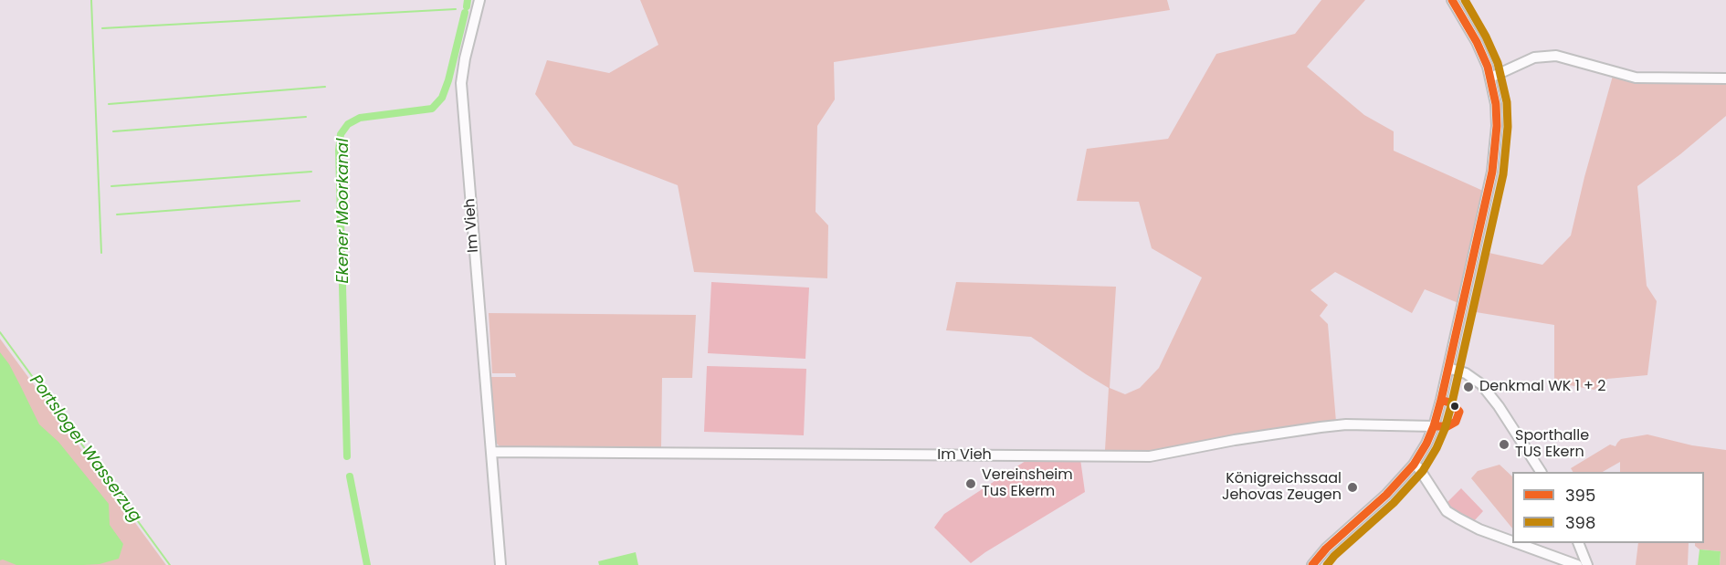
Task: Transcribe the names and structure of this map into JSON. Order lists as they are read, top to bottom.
{
  "streets": {
    "street": ["Im Vieh"]
  },
  "water": ["Ekener Moorkanal", "Portsloger Wasserzug"],
  "places": [
    "Denkmal WK 1 + 2",
    "Sporthalle TUS Ekern",
    "Vereinsheim Tus Ekerm",
    "Königreichssaal Jehovas Zeugen"
  ],
  "lines": ["transit line 395", "transit line 398"],
  "legend": ["395", "398"]
}
